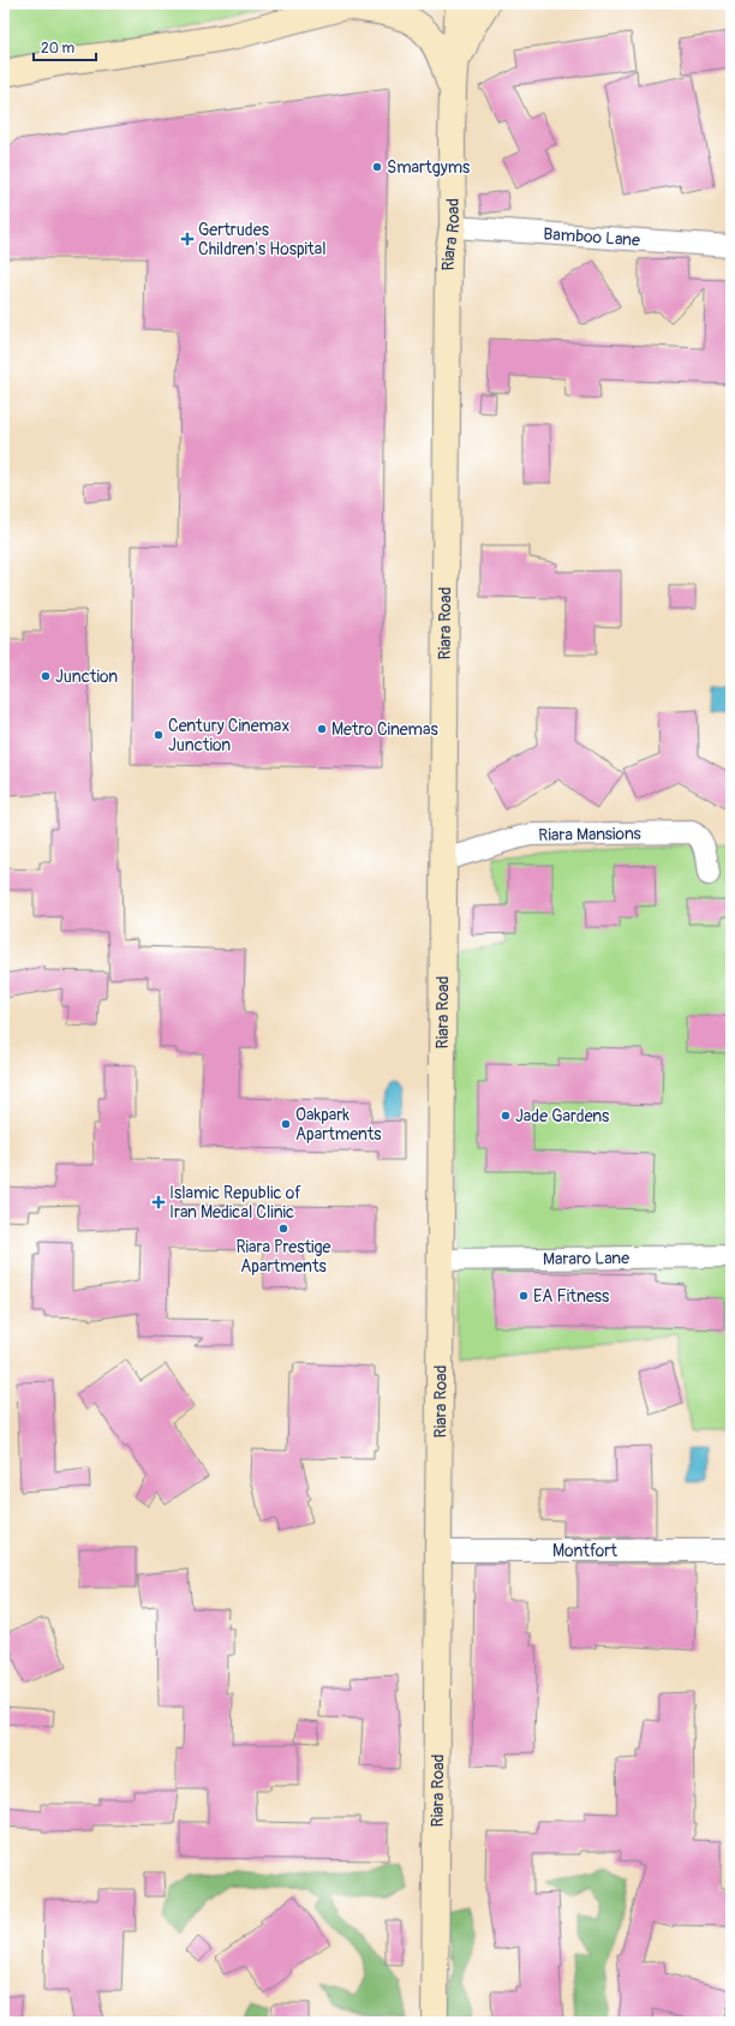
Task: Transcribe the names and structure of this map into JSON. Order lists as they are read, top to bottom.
{
  "streets": {
    "street": [
      "Riara Road",
      "Bamboo Lane",
      "Riara Mansions",
      "Mararo Lane",
      "Montfort"
    ]
  },
  "crossings": [
    ["Riara Road", "Bamboo Lane"],
    ["Riara Road", "Riara Mansions"],
    ["Riara Road", "Mararo Lane"],
    ["Riara Road", "Montfort"]
  ],
  "places": {
    "other": [
      "Smartgyms",
      "Junction",
      "Metro Cinemas",
      "Century Cinemax Junction",
      "Jade Gardens",
      "Oakpark Apartments",
      "Riara Prestige Apartments",
      "EA Fitness"
    ],
    "health": ["Gertrudes Children's Hospital", "Islamic Republic of Iran Medical Clinic"]
  },
  "scale_bar": "20 m"
}
